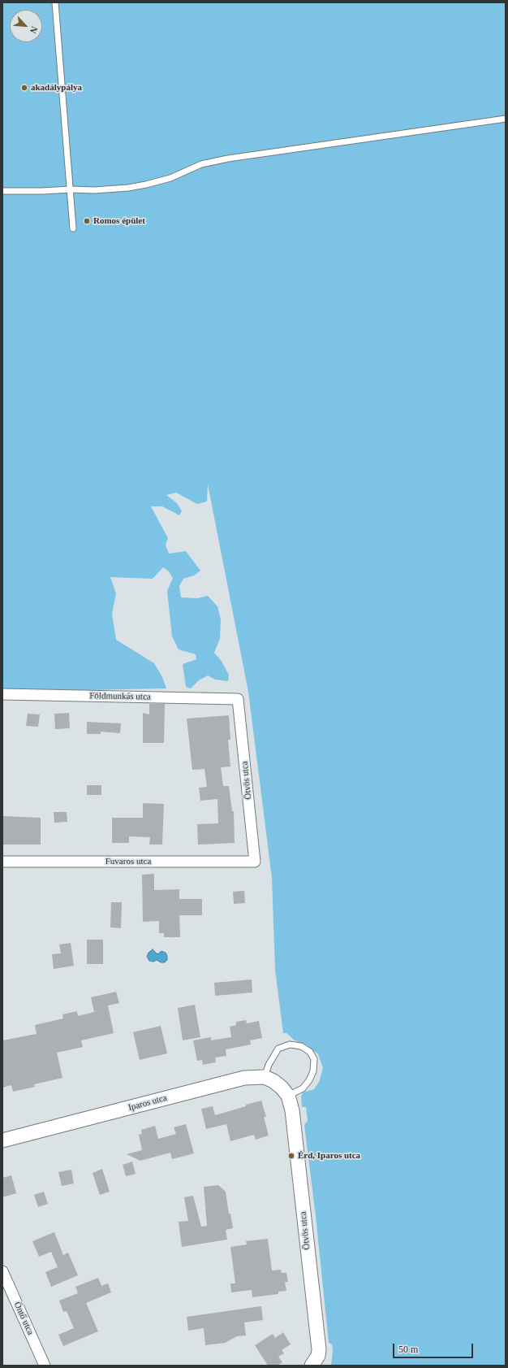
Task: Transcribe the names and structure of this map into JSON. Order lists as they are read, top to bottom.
{
  "streets": {
    "street": [
      "Földmunkás utca",
      "Ötvös utca",
      "Fuvaros utca",
      "Iparos utca",
      "Öntő utca"
    ]
  },
  "crossings": [
    ["Földmunkás utca", "Ötvös utca"],
    ["Ötvös utca", "Fuvaros utca"],
    ["Ötvös utca", "Iparos utca"]
  ],
  "places": ["akadálypálya", "Romos épület", "Érd, Iparos utca"],
  "scale_bar": "50 m",
  "north": "bottom right"
}
